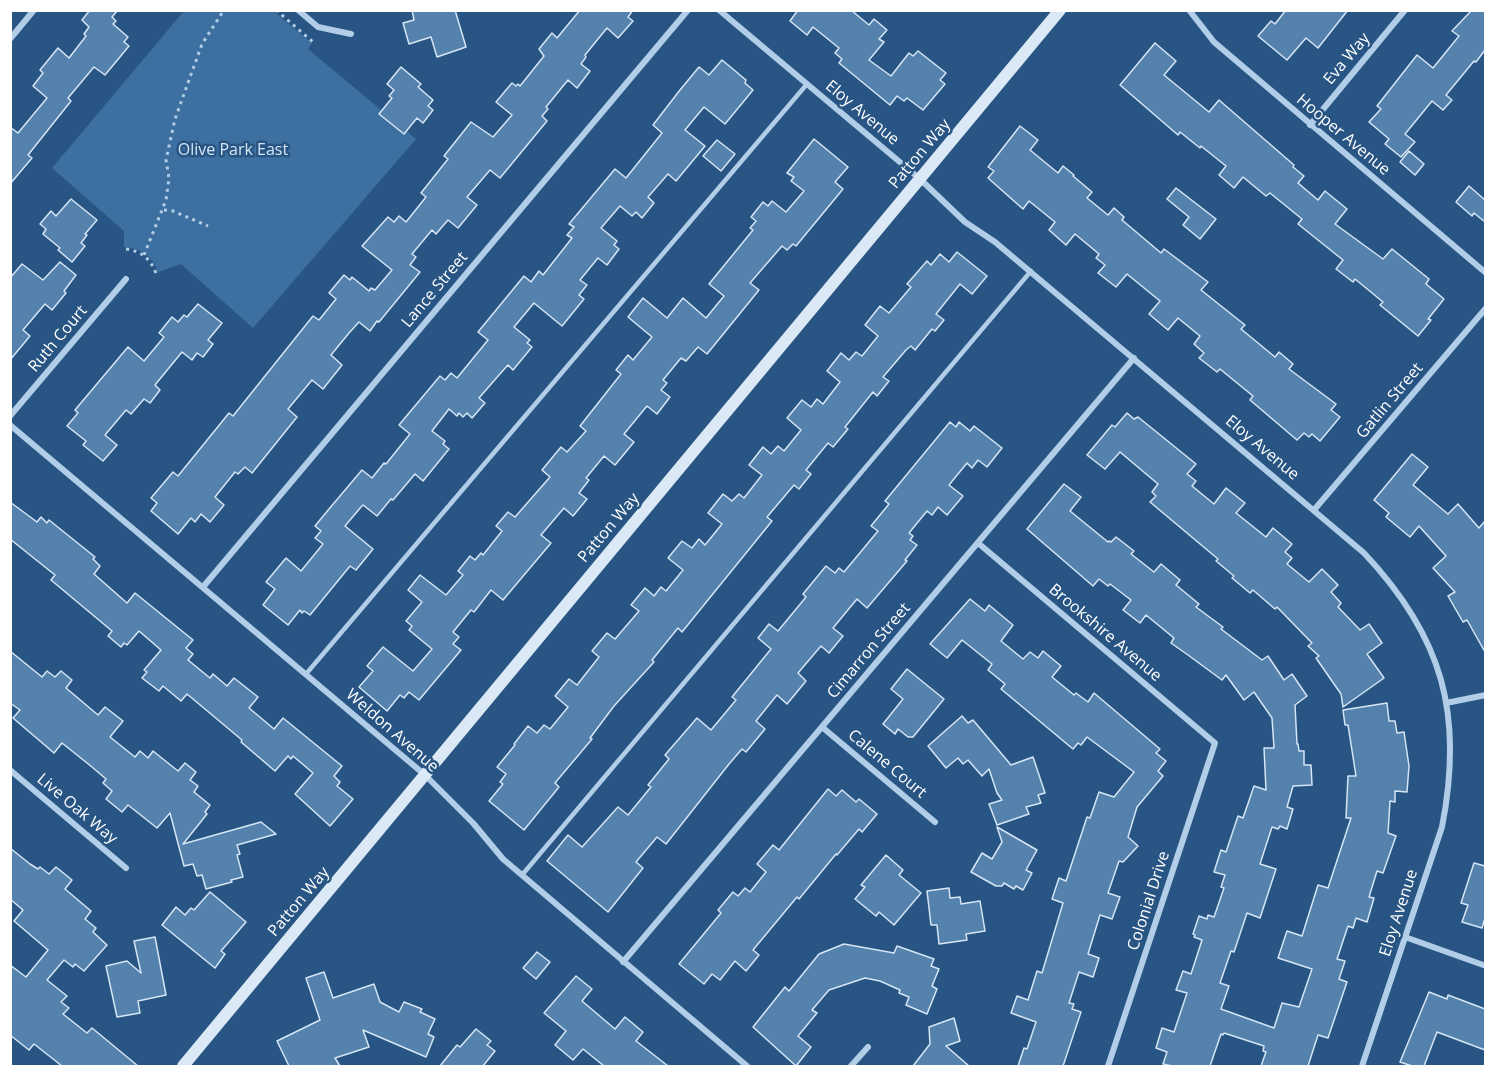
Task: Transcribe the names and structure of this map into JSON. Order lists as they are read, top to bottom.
{
  "streets": {
    "street": [
      "Eva Way",
      "Eloy Avenue",
      "Hooper Avenue",
      "Patton Way",
      "Lance Street",
      "Ruth Court",
      "Gatlin Street",
      "Brookshire Avenue",
      "Cimarron Street",
      "Weldon Avenue",
      "Calene Court",
      "Live Oak Way",
      "Colonial Drive"
    ]
  },
  "crossings": [
    ["Eva Way", "Hooper Avenue"],
    ["Eloy Avenue", "Patton Way"],
    ["Eloy Avenue", "Gatlin Street"],
    ["Eloy Avenue", "Cimarron Street"],
    ["Patton Way", "Weldon Avenue"],
    ["Lance Street", "Weldon Avenue"],
    ["Brookshire Avenue", "Cimarron Street"],
    ["Brookshire Avenue", "Colonial Drive"],
    ["Cimarron Street", "Weldon Avenue"],
    ["Cimarron Street", "Calene Court"]
  ],
  "parks": ["Olive Park East"]
}
